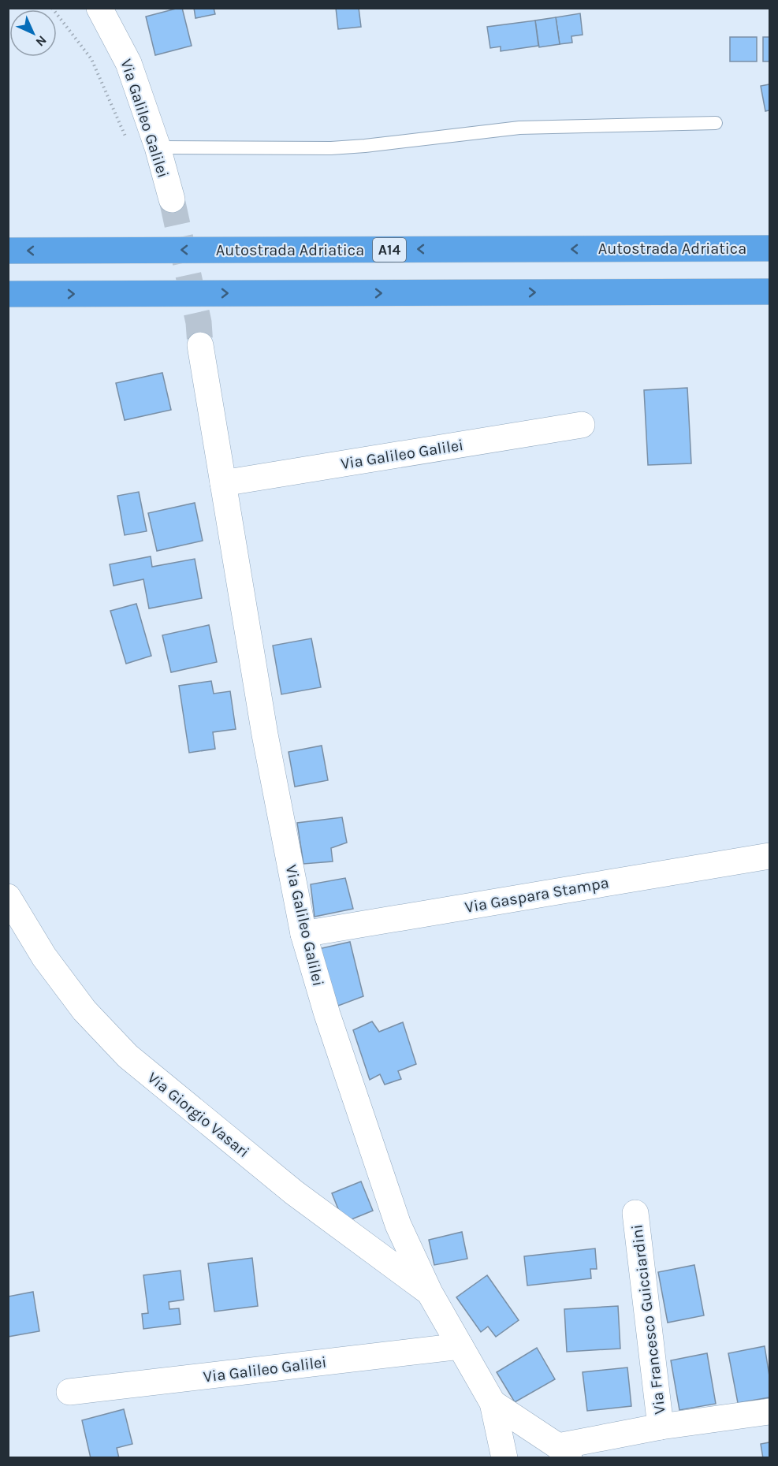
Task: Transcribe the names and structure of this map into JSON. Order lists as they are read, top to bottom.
{
  "streets": {
    "highway": ["Autostrada Adriatica", "A14"],
    "street": [
      "Via Galileo Galilei",
      "Via Gaspara Stampa",
      "Via Giorgio Vasari",
      "Via Francesco Guicciardini"
    ]
  },
  "crossings": [
    ["Via Galileo Galilei", "Via Gaspara Stampa"],
    ["Via Galileo Galilei", "Via Giorgio Vasari"]
  ],
  "north": "bottom right"
}
